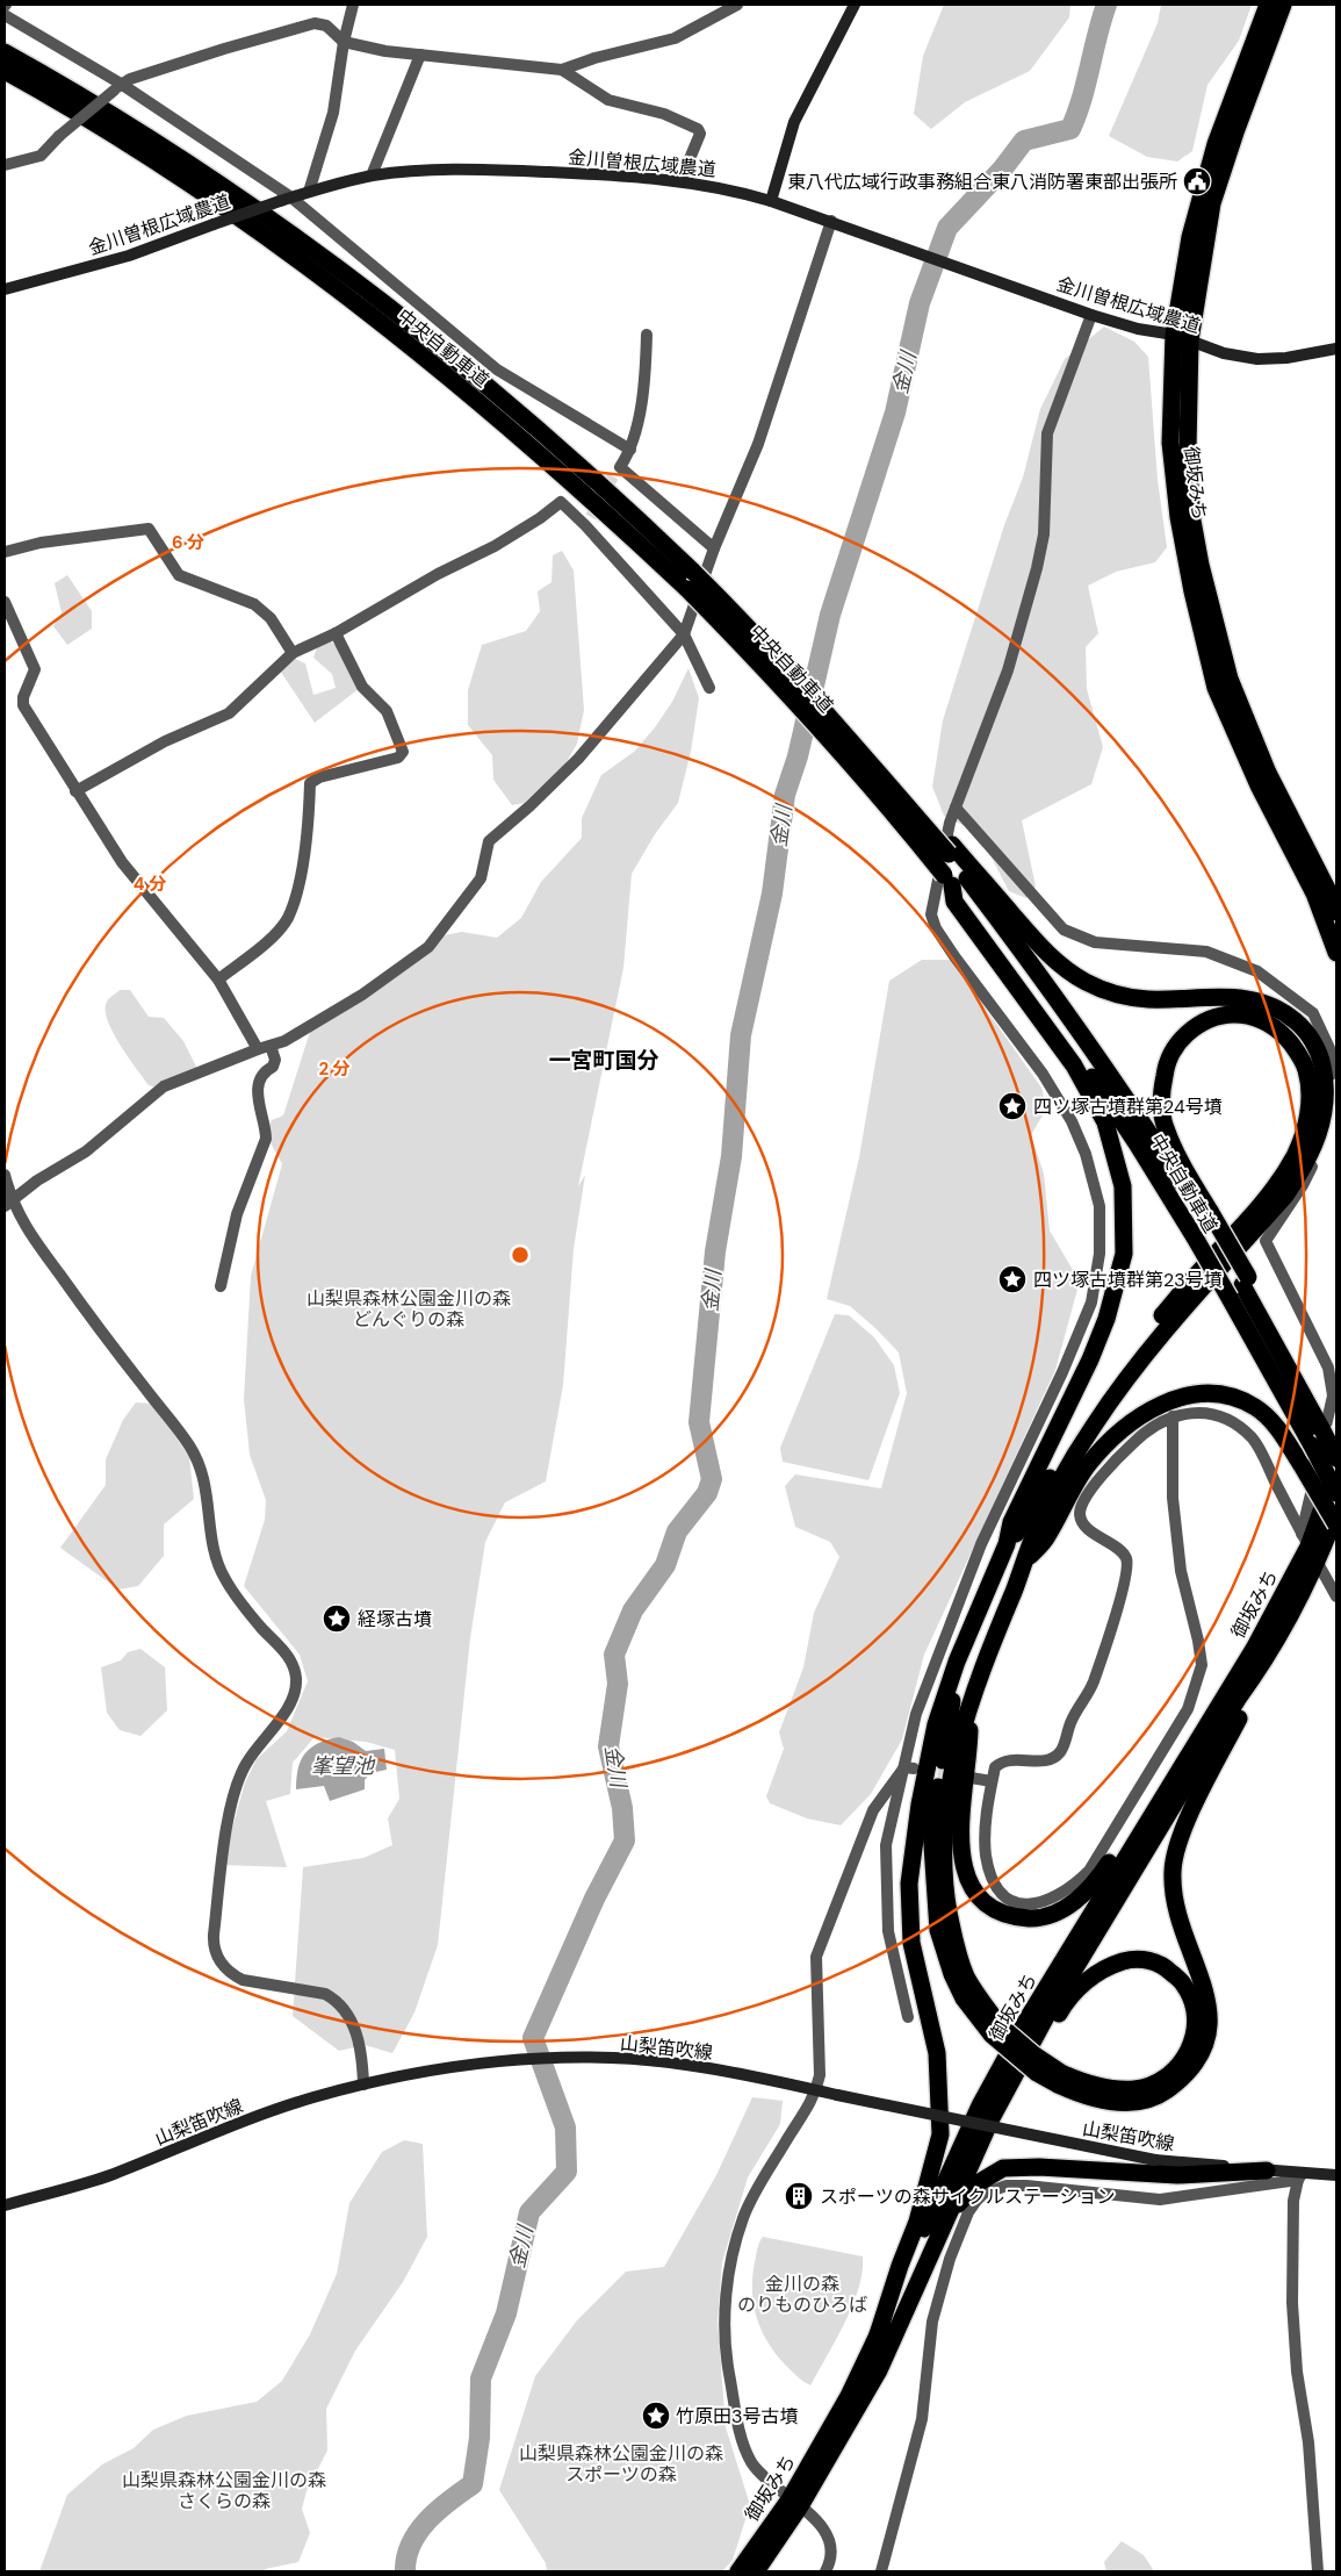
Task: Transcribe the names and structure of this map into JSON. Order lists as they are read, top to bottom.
{
  "streets": {
    "highway": ["中央自動車道", "御坂みち"],
    "street": ["金川曽根広域農道", "山梨笛吹線"]
  },
  "crossings": [
    ["金川曽根広域農道", "御坂みち"]
  ],
  "districts": ["一宮町国分"],
  "water": ["金川", "峯望池"],
  "parks": [
    "山梨県森林公園金川の森 どんぐりの森",
    "金川の森 のりものひろば",
    "山梨県森林公園金川の森 スポーツの森",
    "山梨県森林公園金川の森 さくらの森"
  ],
  "places": {
    "public building": ["東八代広域行政事務組合東八消防署東部出張所"],
    "place": [
      "四ツ塚古墳群第24号墳",
      "四ツ塚古墳群第23号墳",
      "経塚古墳",
      "竹原田3号古墳"
    ],
    "building": ["スポーツの森サイクルステーション"]
  },
  "rings": ["6 分", "4 分", "2 分"]
}
